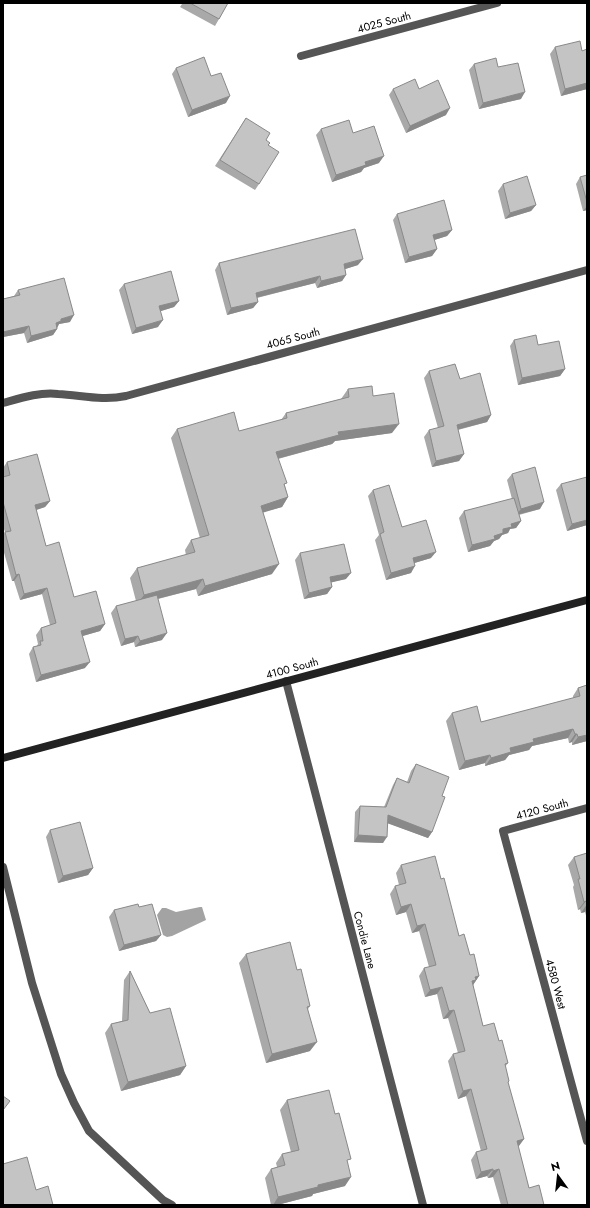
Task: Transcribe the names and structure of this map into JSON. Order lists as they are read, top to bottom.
{
  "streets": {
    "main road": ["4100 South"],
    "street": [
      "4025 South",
      "4065 South",
      "4120 South",
      "Condie Lane",
      "4580 West"
    ]
  },
  "crossings": [
    ["4100 South", "Condie Lane"],
    ["4120 South", "4580 West"]
  ],
  "north": "top"
}
